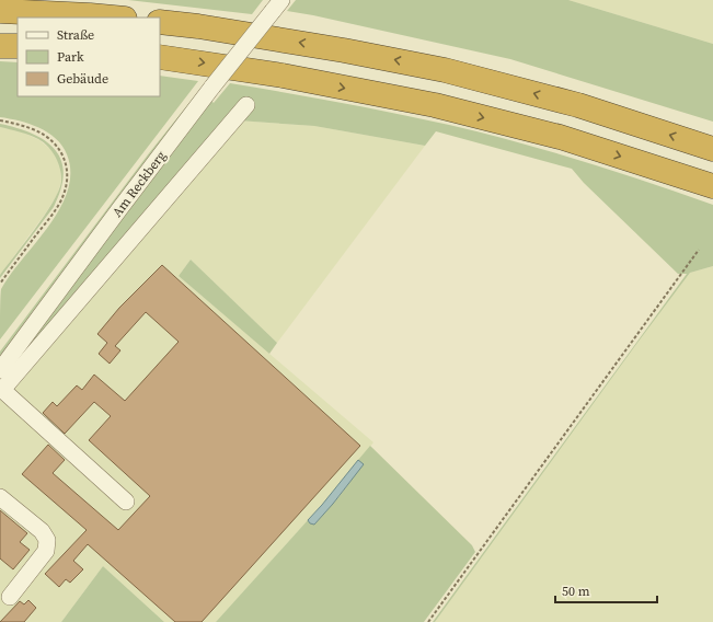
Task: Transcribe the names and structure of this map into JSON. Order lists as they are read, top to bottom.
{
  "streets": {
    "street": ["Am Reckberg"]
  },
  "legend": ["Straße", "Park", "Gebäude"],
  "scale_bar": "50 m"
}
